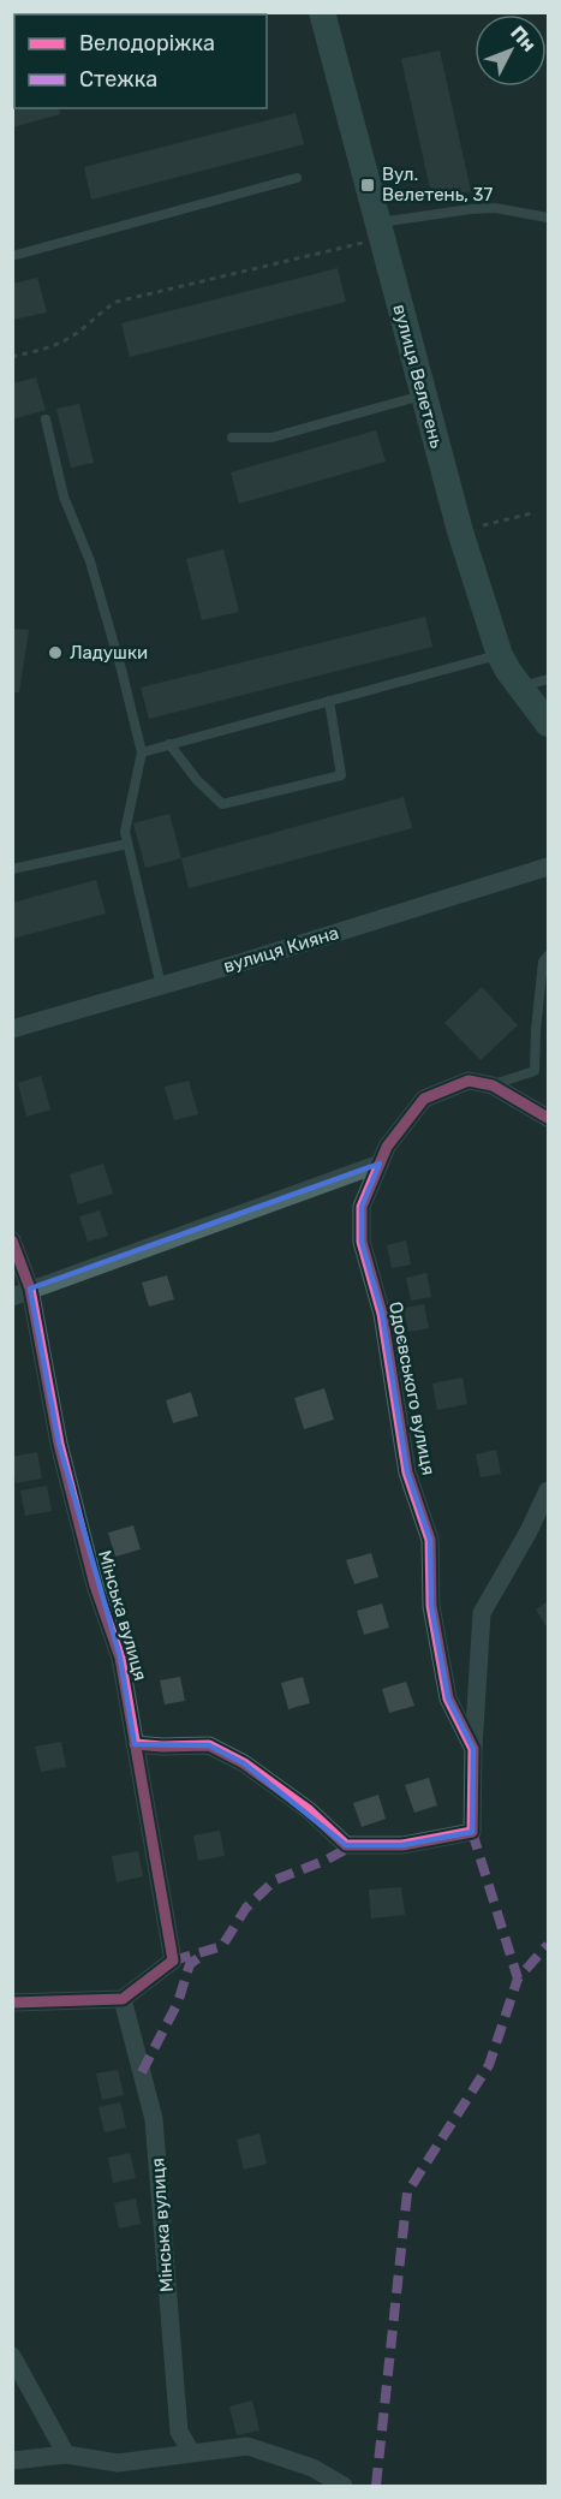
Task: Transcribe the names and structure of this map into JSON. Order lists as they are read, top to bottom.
{
  "streets": {
    "street": [
      "вулиця Велетень",
      "вулиця Кияна",
      "Одоєвського вулиця",
      "Мінська вулиця"
    ]
  },
  "crossings": [
    ["Одоєвського вулиця", "Мінська вулиця"]
  ],
  "places": {
    "transit": ["Вул. Велетень, 37"],
    "other": ["Ладушки"]
  },
  "legend": ["Велодоріжка", "Стежка"],
  "north": "top right"
}
